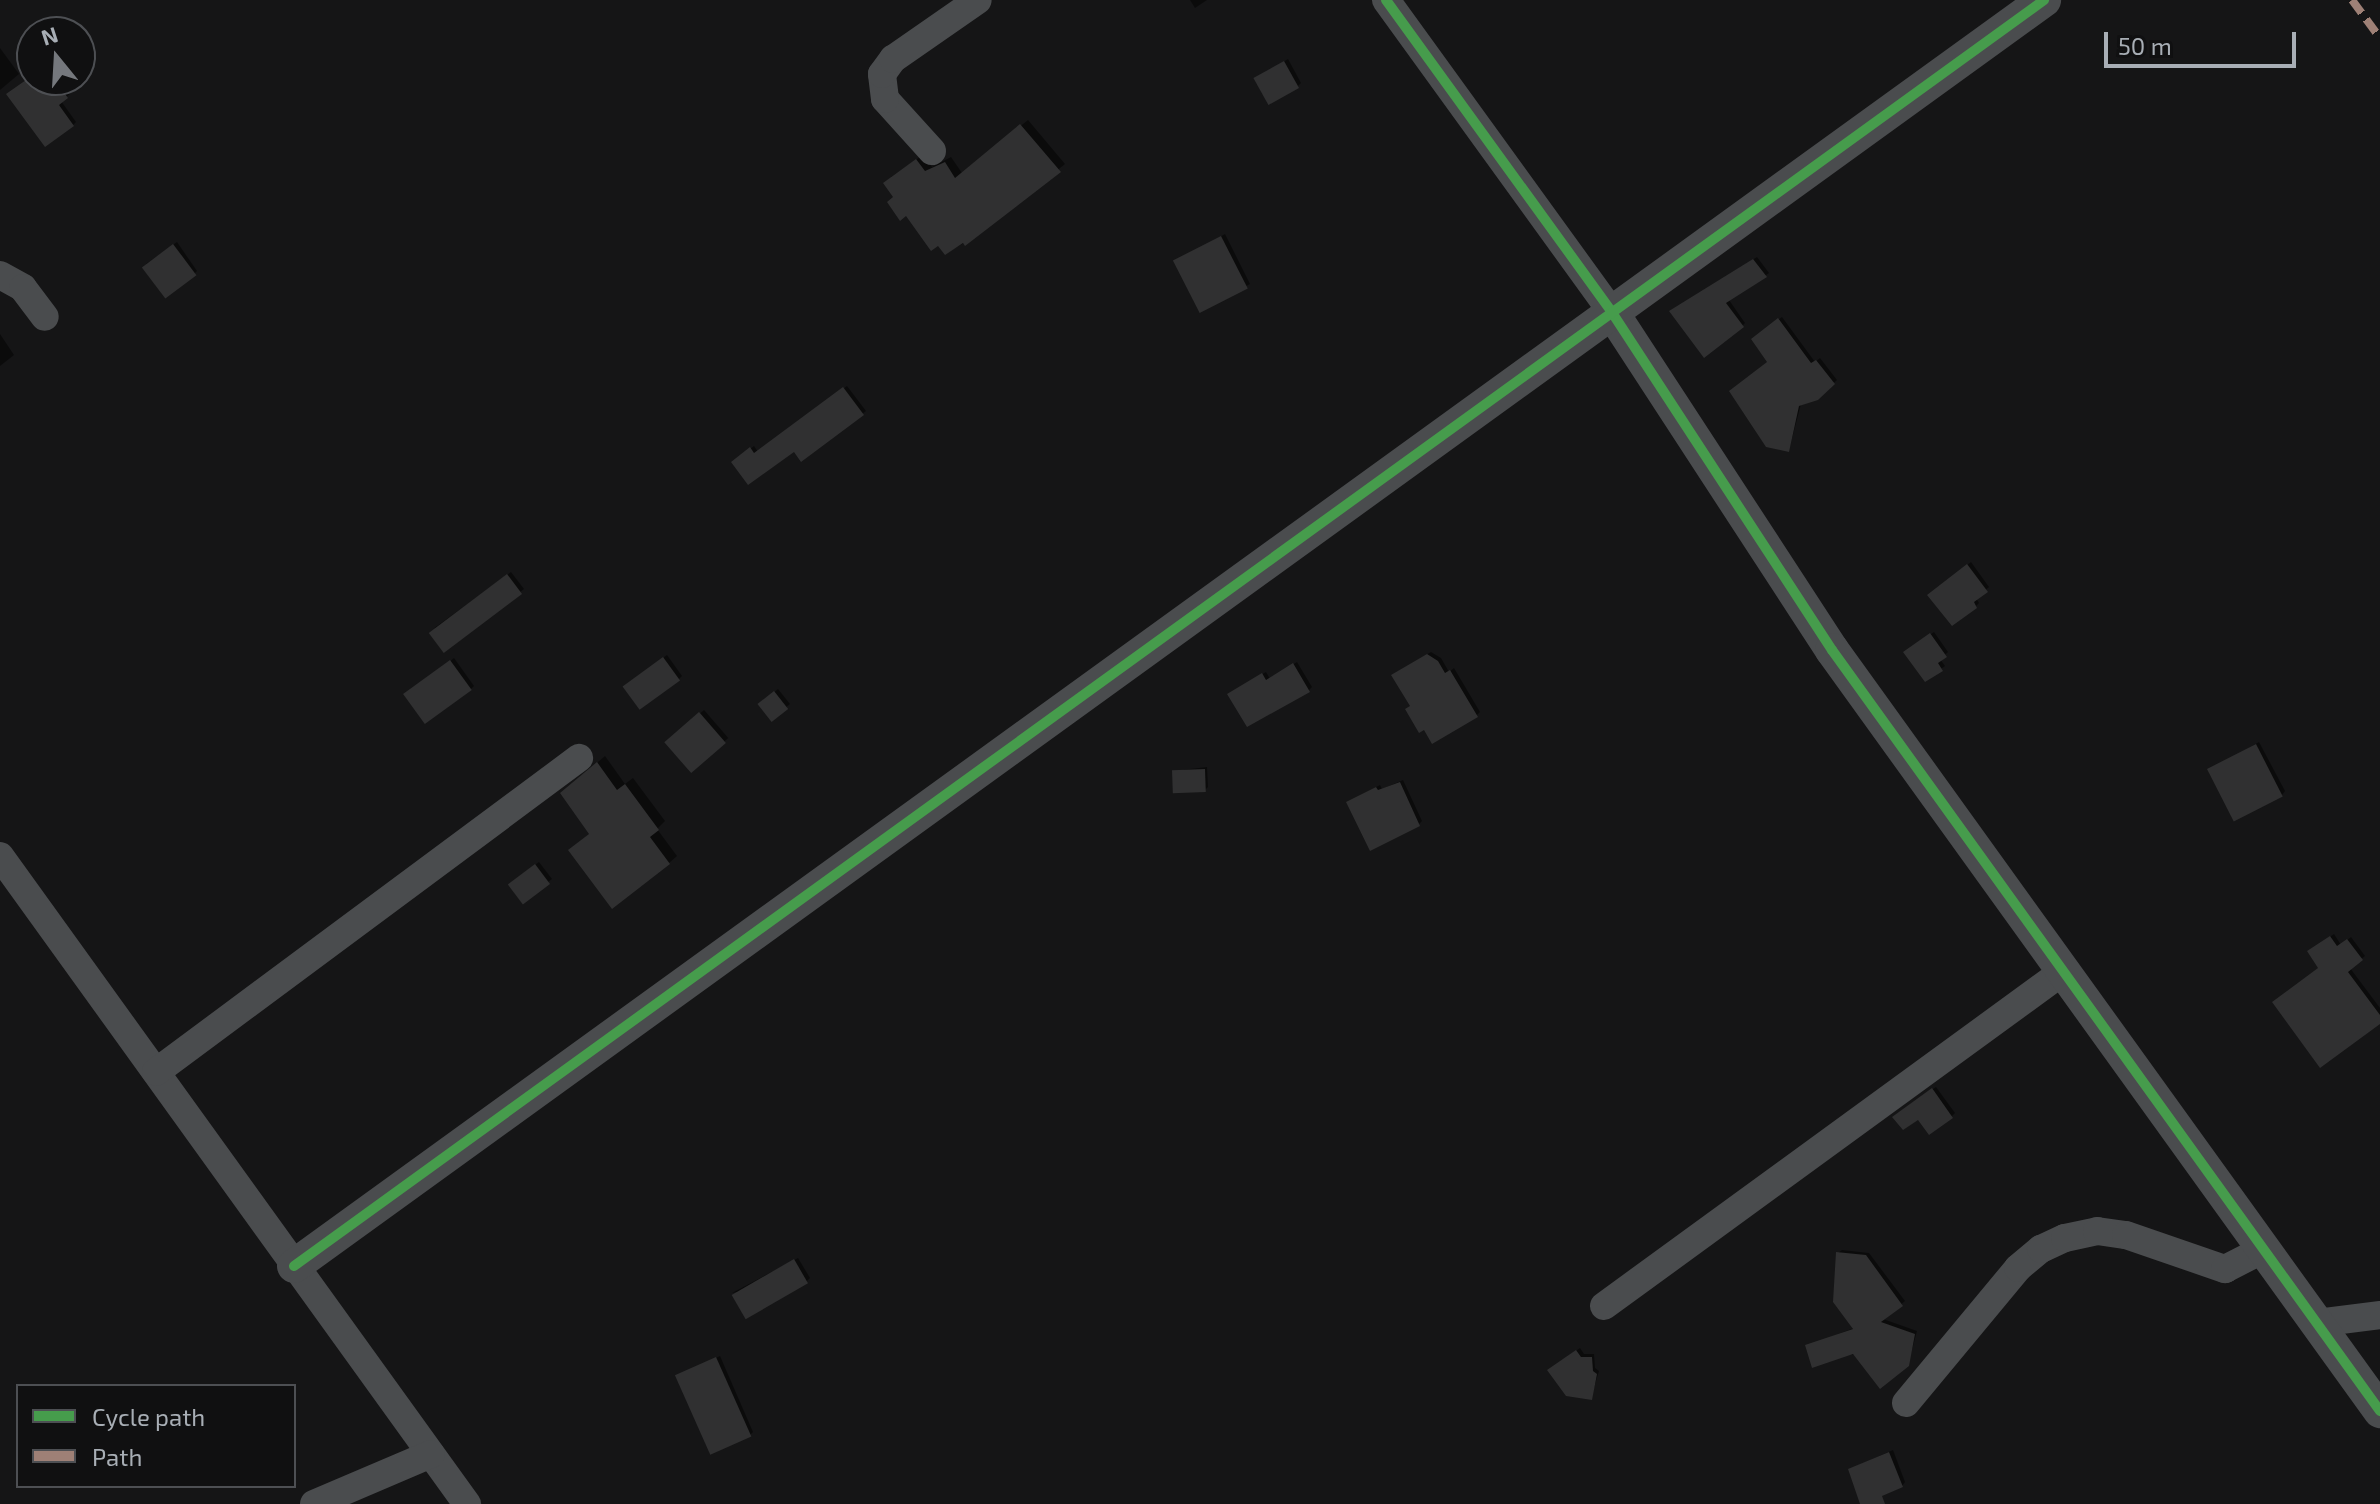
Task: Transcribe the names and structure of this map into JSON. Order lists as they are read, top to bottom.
{
  "legend": ["Cycle path", "Path"],
  "scale_bar": "50 m",
  "north": "top"
}
